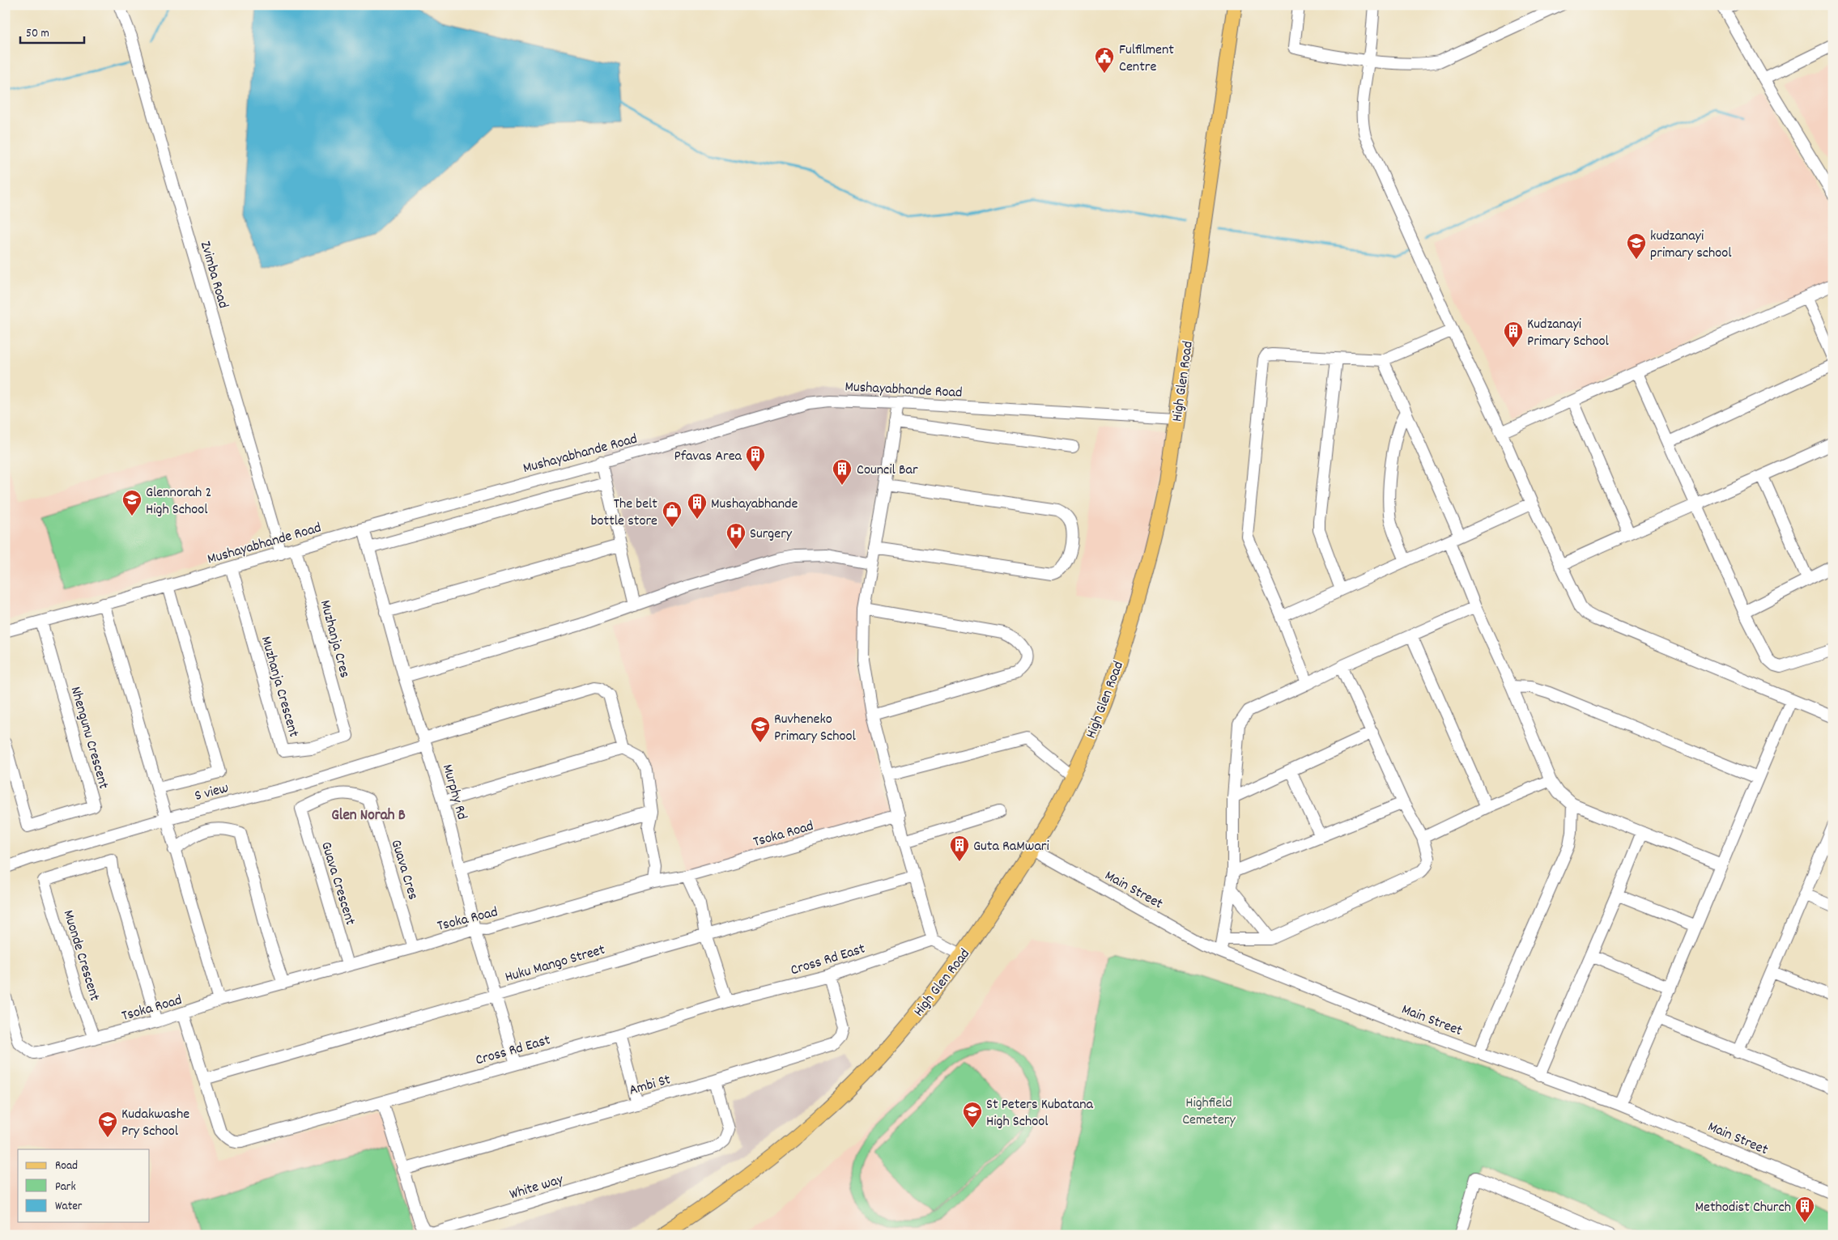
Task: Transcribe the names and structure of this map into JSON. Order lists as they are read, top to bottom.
{
  "streets": {
    "main road": ["High Glen Road"],
    "street": [
      "Zvimba Road",
      "Mushayabhande Road",
      "Muzhanja Cres",
      "Muzhanja Crescent",
      "Nhengunu Crescent",
      "S view",
      "Murphy Rd",
      "Tsoka Road",
      "Guava Cres",
      "Guava Crescent",
      "Main Street",
      "Muonde Crescent",
      "Cross Rd East",
      "Huku Mango Street",
      "Ambi St",
      "White way"
    ]
  },
  "crossings": [
    ["Zvimba Road", "Mushayabhande Road"],
    ["High Glen Road", "Mushayabhande Road"],
    ["High Glen Road", "Main Street"],
    ["Mushayabhande Road", "Muzhanja Cres"],
    ["Mushayabhande Road", "Muzhanja Crescent"],
    ["Mushayabhande Road", "Nhengunu Crescent"],
    ["Mushayabhande Road", "Murphy Rd"],
    ["Muzhanja Cres", "Muzhanja Crescent"],
    ["S view", "Murphy Rd"],
    ["Murphy Rd", "Tsoka Road"],
    ["Murphy Rd", "Cross Rd East"],
    ["Murphy Rd", "Huku Mango Street"],
    ["Tsoka Road", "Guava Cres"],
    ["Tsoka Road", "Guava Crescent"],
    ["Tsoka Road", "Muonde Crescent"],
    ["Tsoka Road", "Cross Rd East"],
    ["Guava Cres", "Guava Crescent"],
    ["Cross Rd East", "Huku Mango Street"],
    ["Cross Rd East", "Ambi St"],
    ["Cross Rd East", "White way"],
    ["Ambi St", "White way"]
  ],
  "districts": ["Glen Norah B"],
  "parks": ["Highfield Cemetery"],
  "places": {
    "public building": ["Fulfilment Centre"],
    "school or university": [
      "kudzanayi primary school",
      "Glennorah 2 High School",
      "Ruvheneko Primary School",
      "St Peters Kubatana High School",
      "Kudakwashe Pry School"
    ],
    "building": [
      "Kudzanayi Primary School",
      "Pfavas Area",
      "Council Bar",
      "Mushayabhande",
      "Guta RaMwari",
      "Methodist Church"
    ],
    "shop": ["The belt bottle store"],
    "hospital": ["Surgery"]
  },
  "legend": ["Road", "Park", "Water"],
  "scale_bar": "50 m"
}
